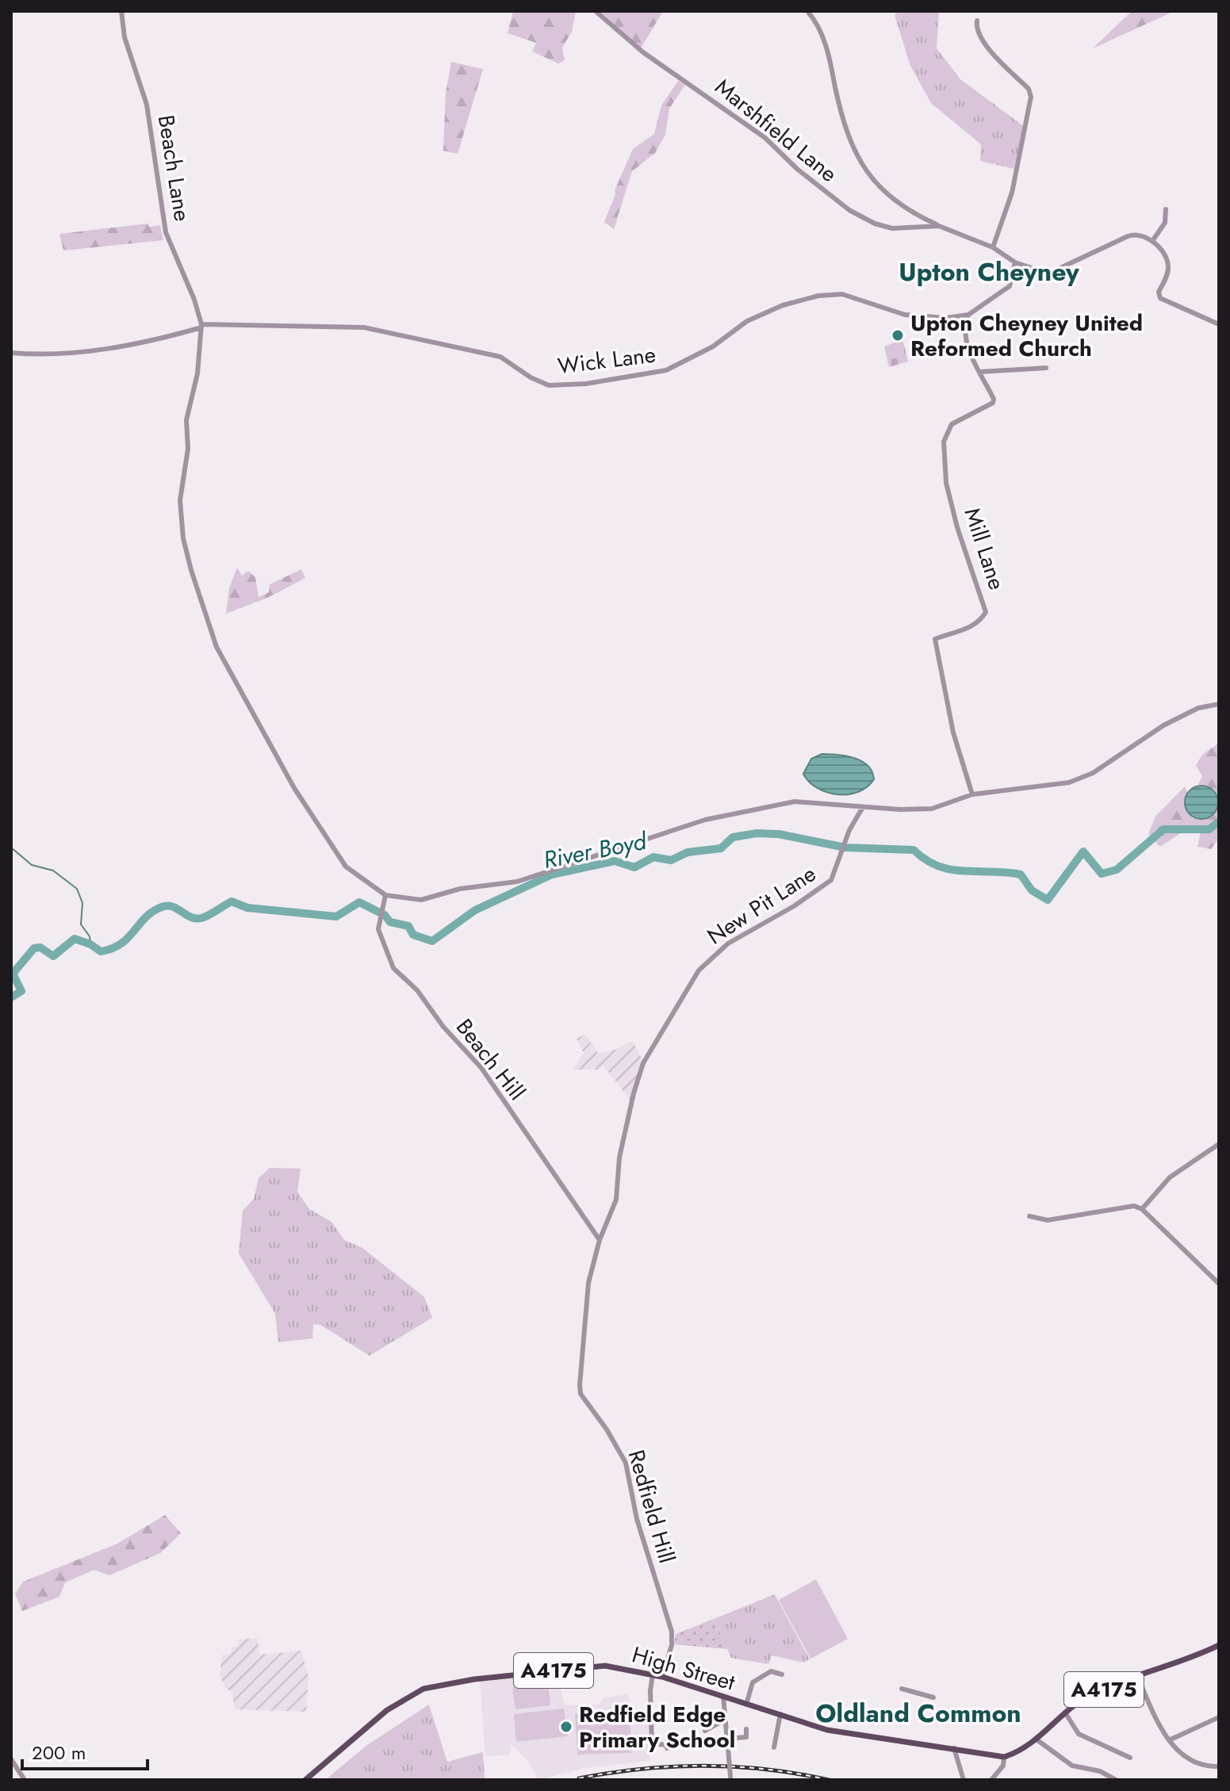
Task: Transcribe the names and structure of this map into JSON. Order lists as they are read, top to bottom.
{
  "streets": {
    "main road": ["High Street", "A4175"],
    "street": [
      "Marshfield Lane",
      "Beach Lane",
      "Wick Lane",
      "Mill Lane",
      "New Pit Lane",
      "Beach Hill",
      "Redfield Hill"
    ]
  },
  "crossings": [
    ["Beach Lane", "Wick Lane"],
    ["Wick Lane", "Mill Lane"],
    ["New Pit Lane", "Beach Hill"],
    ["New Pit Lane", "Redfield Hill"],
    ["Beach Hill", "Redfield Hill"],
    ["Redfield Hill", "High Street"],
    ["High Street", "A4175"]
  ],
  "districts": ["Upton Cheyney", "Oldland Common"],
  "water": ["River Boyd"],
  "places": ["Upton Cheyney United Reformed Church", "Redfield Edge Primary School"],
  "scale_bar": "200 m"
}
